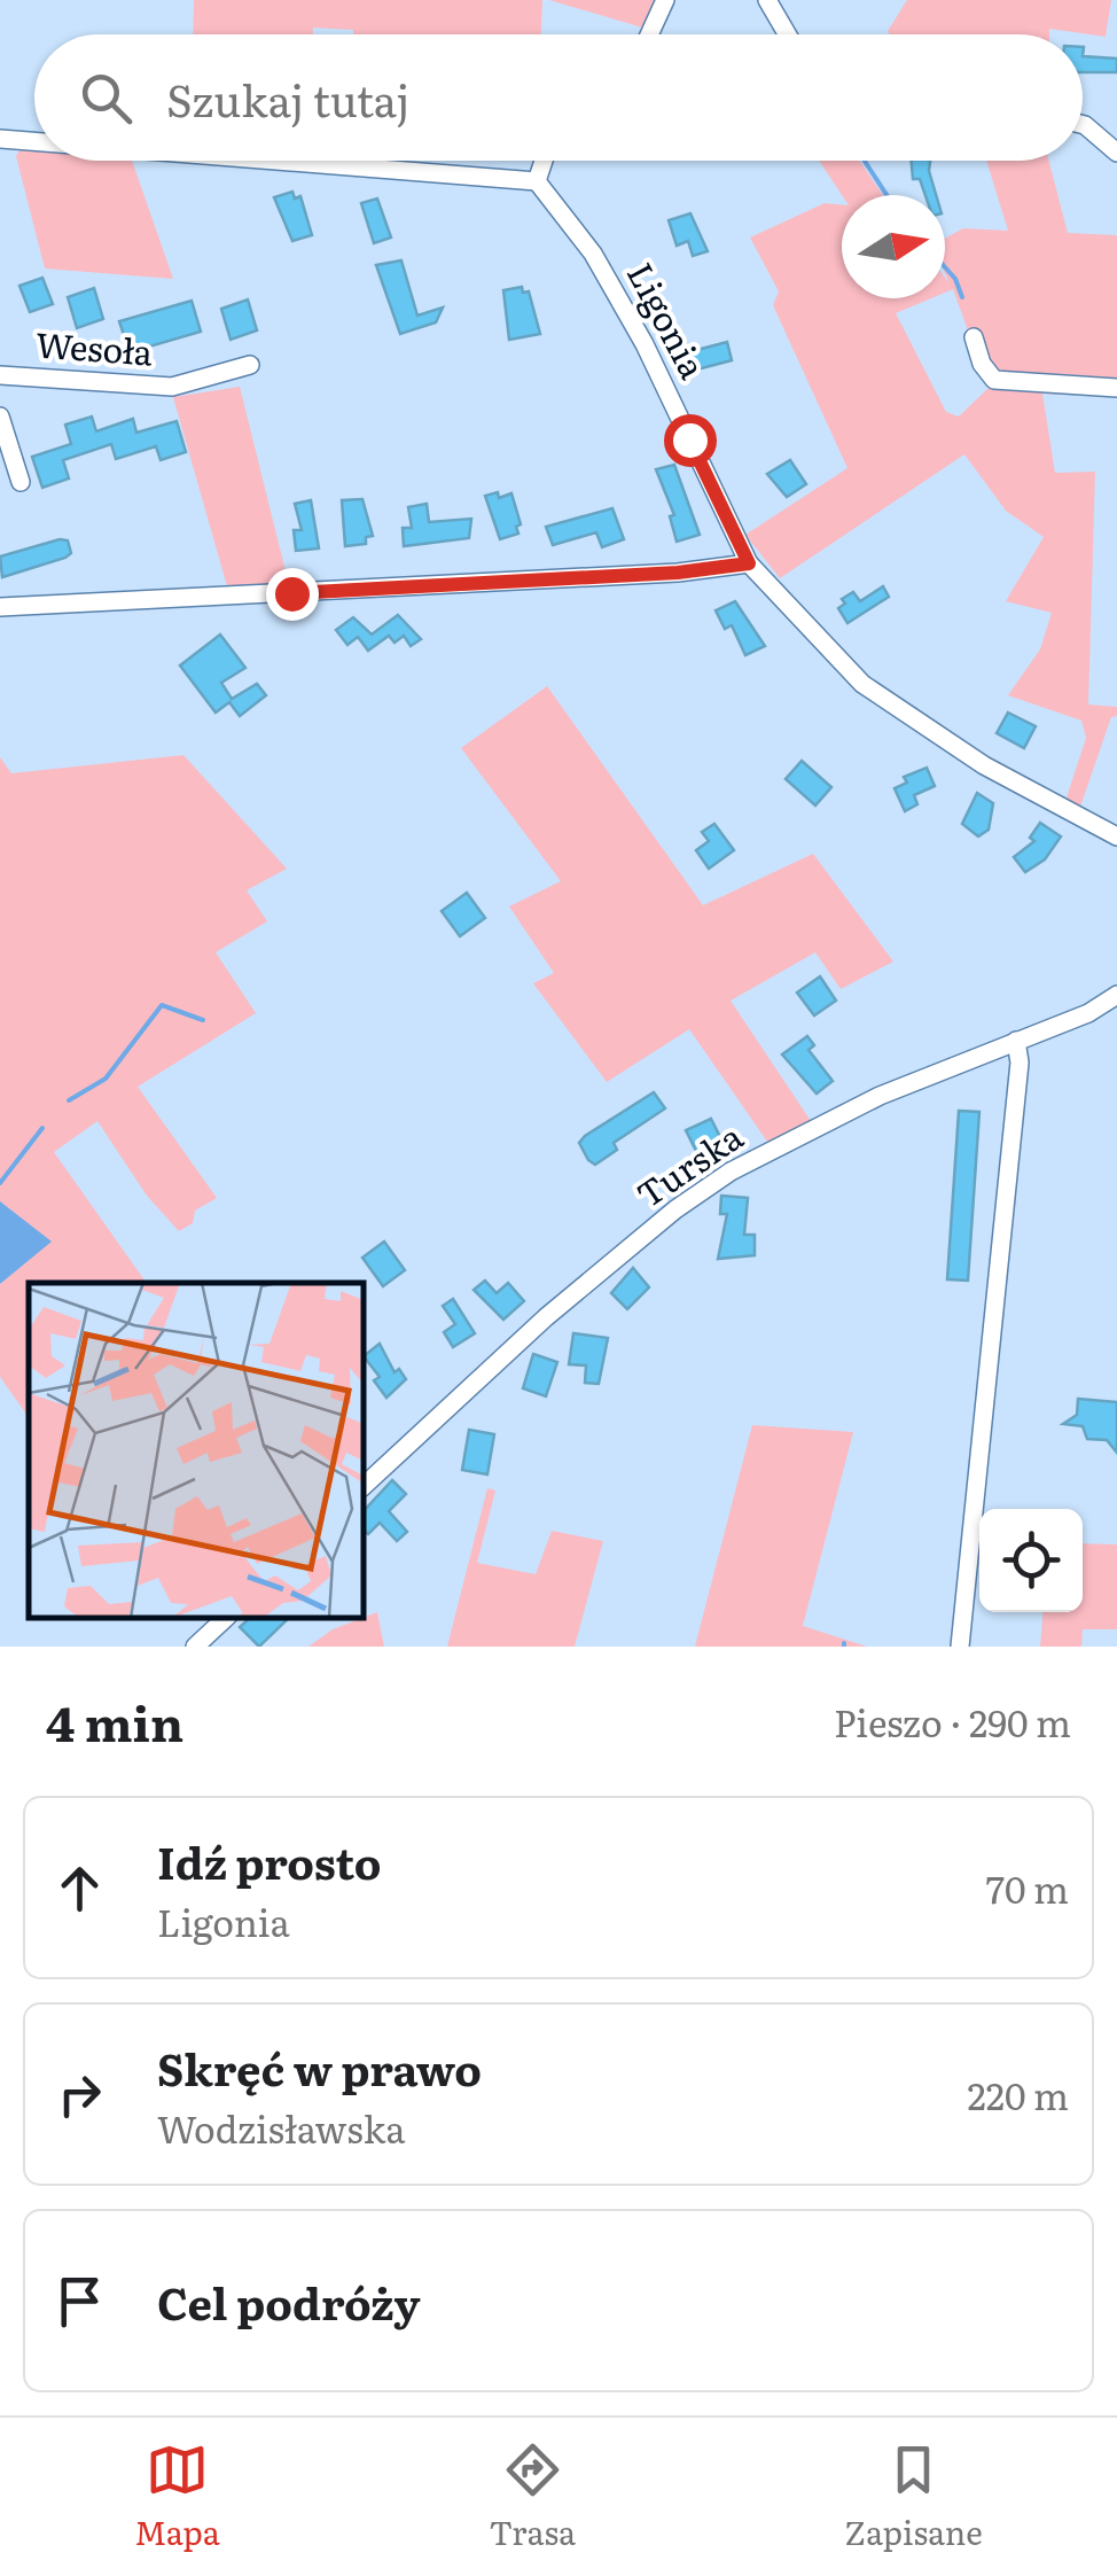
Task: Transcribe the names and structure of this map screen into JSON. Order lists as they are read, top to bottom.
{
  "streets": {
    "street": ["Ligonia", "Wesoła", "Turska"]
  },
  "north": "right",
  "page": {
    "search": "Szukaj tutaj",
    "heading": ["4 min", "Pieszo · 290 m"],
    "list": [
      ["Idź prosto", "Ligonia", "70 m"],
      ["Skręć w prawo", "Wodzisławska", "220 m"],
      "Cel podróży"
    ],
    "nav": ["Mapa", "Trasa", "Zapisane"]
  }
}
